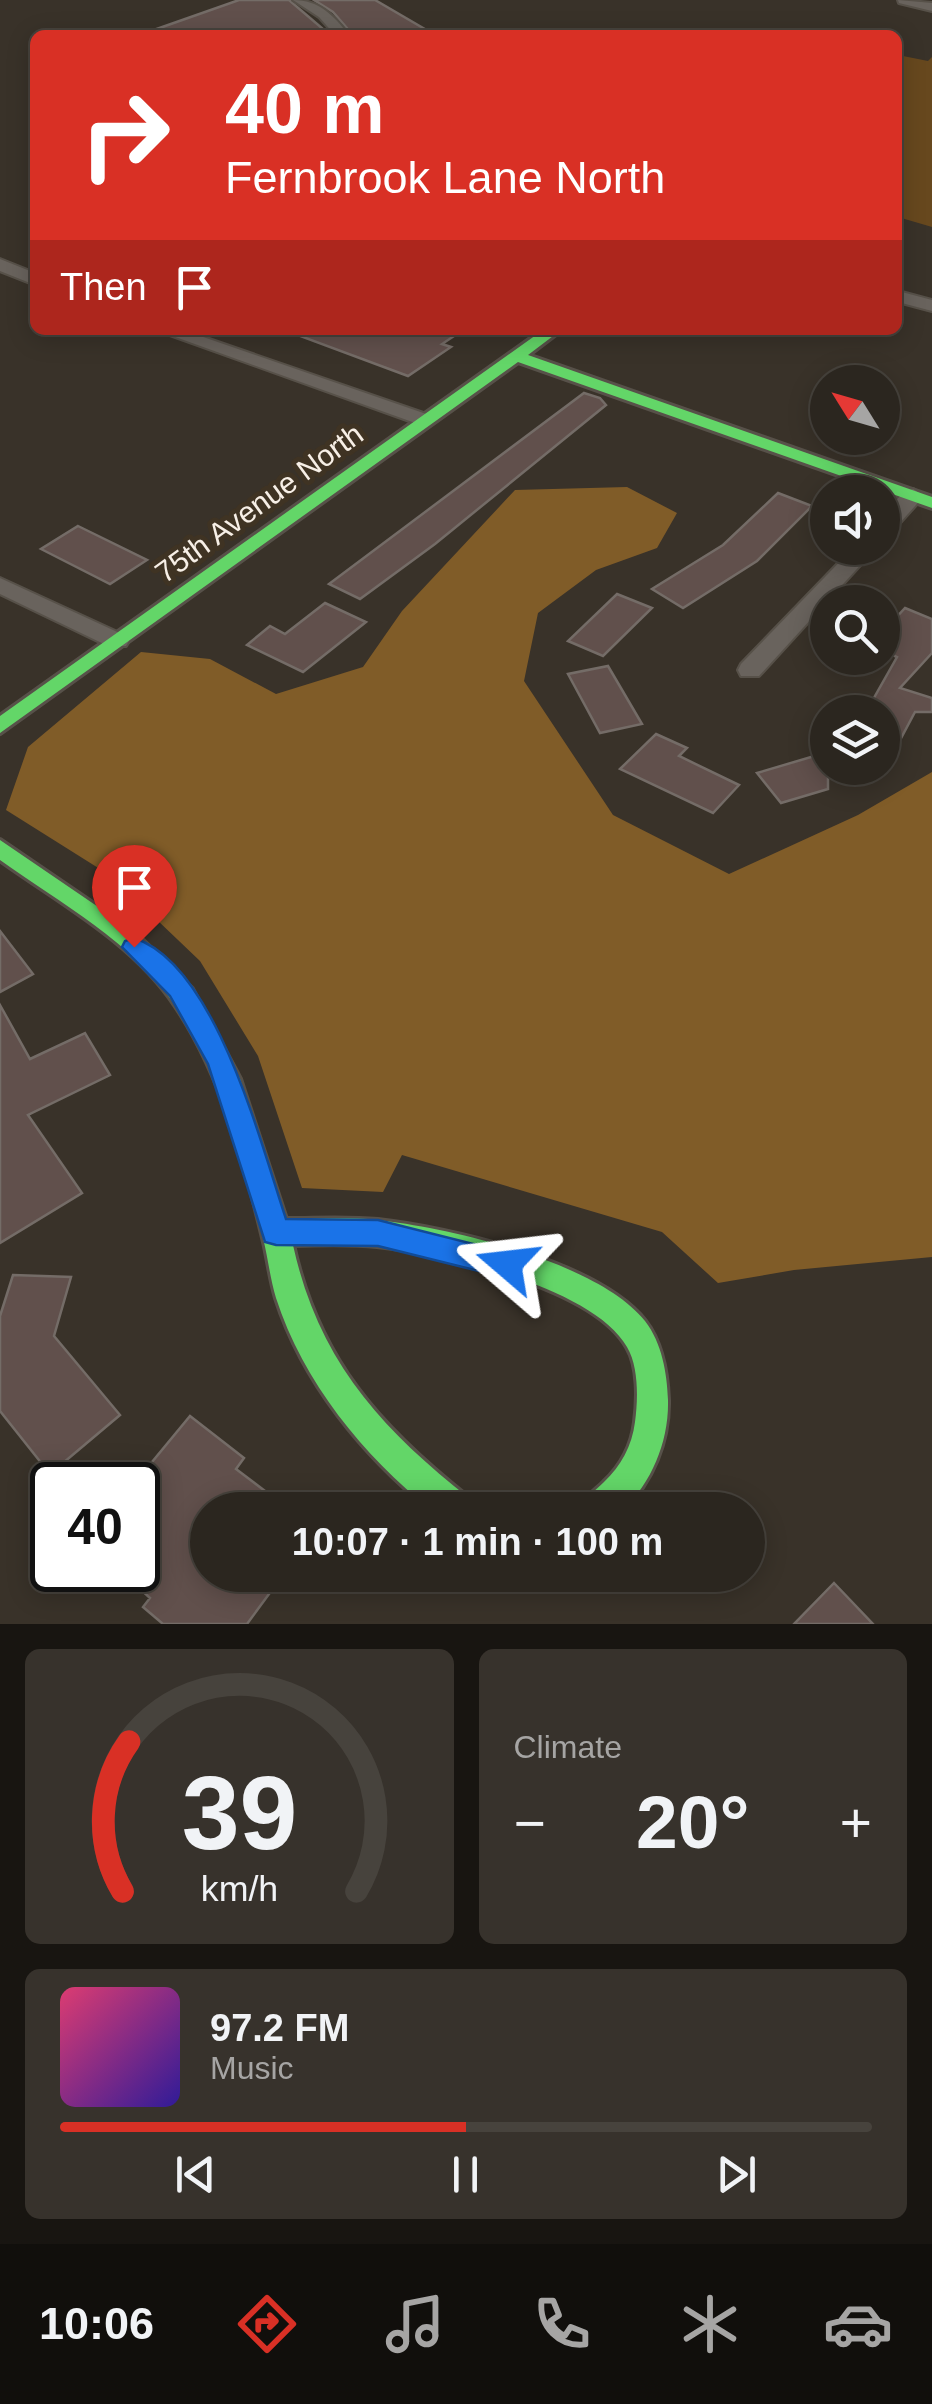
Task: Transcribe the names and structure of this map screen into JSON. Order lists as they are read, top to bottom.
{
  "streets": {
    "street": ["75th Avenue North"]
  },
  "north": "top left",
  "page": {
    "turn": ["40 m", "Fernbrook Lane North"],
    "then": "Then",
    "limit": "40",
    "trip": "10:07 · 1 min · 100 m",
    "tile": "Climate",
    "heat": ["−", "20°", "+"],
    "song": ["97.2 FM", "Music"],
    "tabs": "10:06",
    "gauge": ["39", "km/h"]
  }
}
